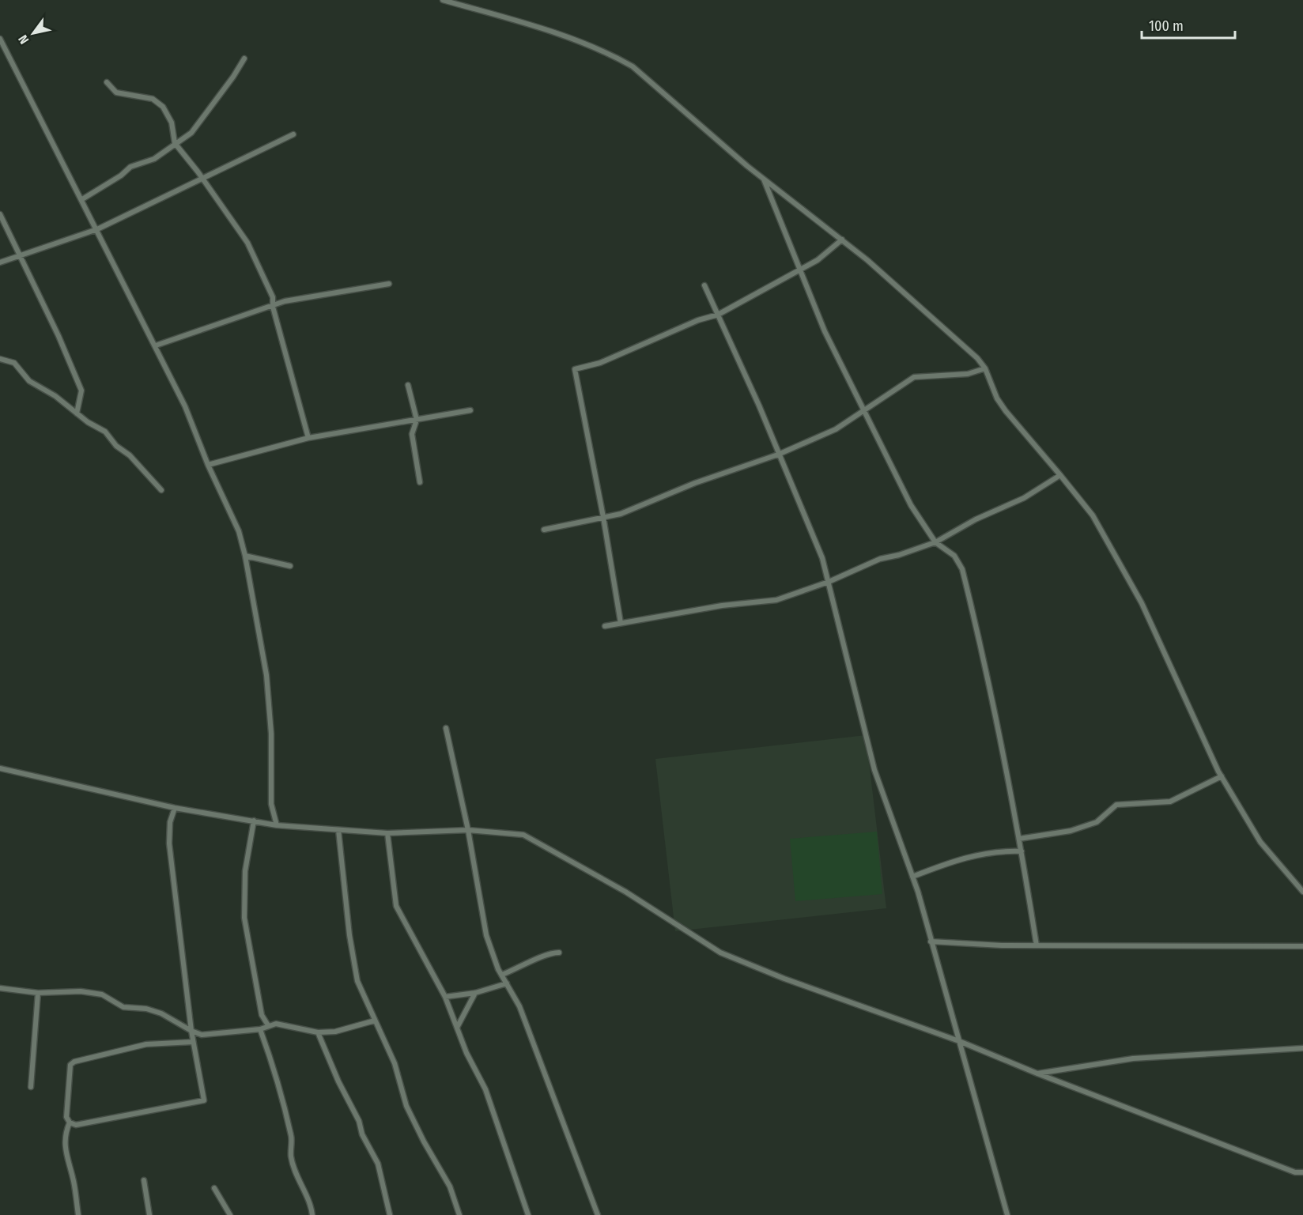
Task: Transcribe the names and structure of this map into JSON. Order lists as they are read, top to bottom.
{
  "scale_bar": "100 m",
  "north": "bottom left"
}
